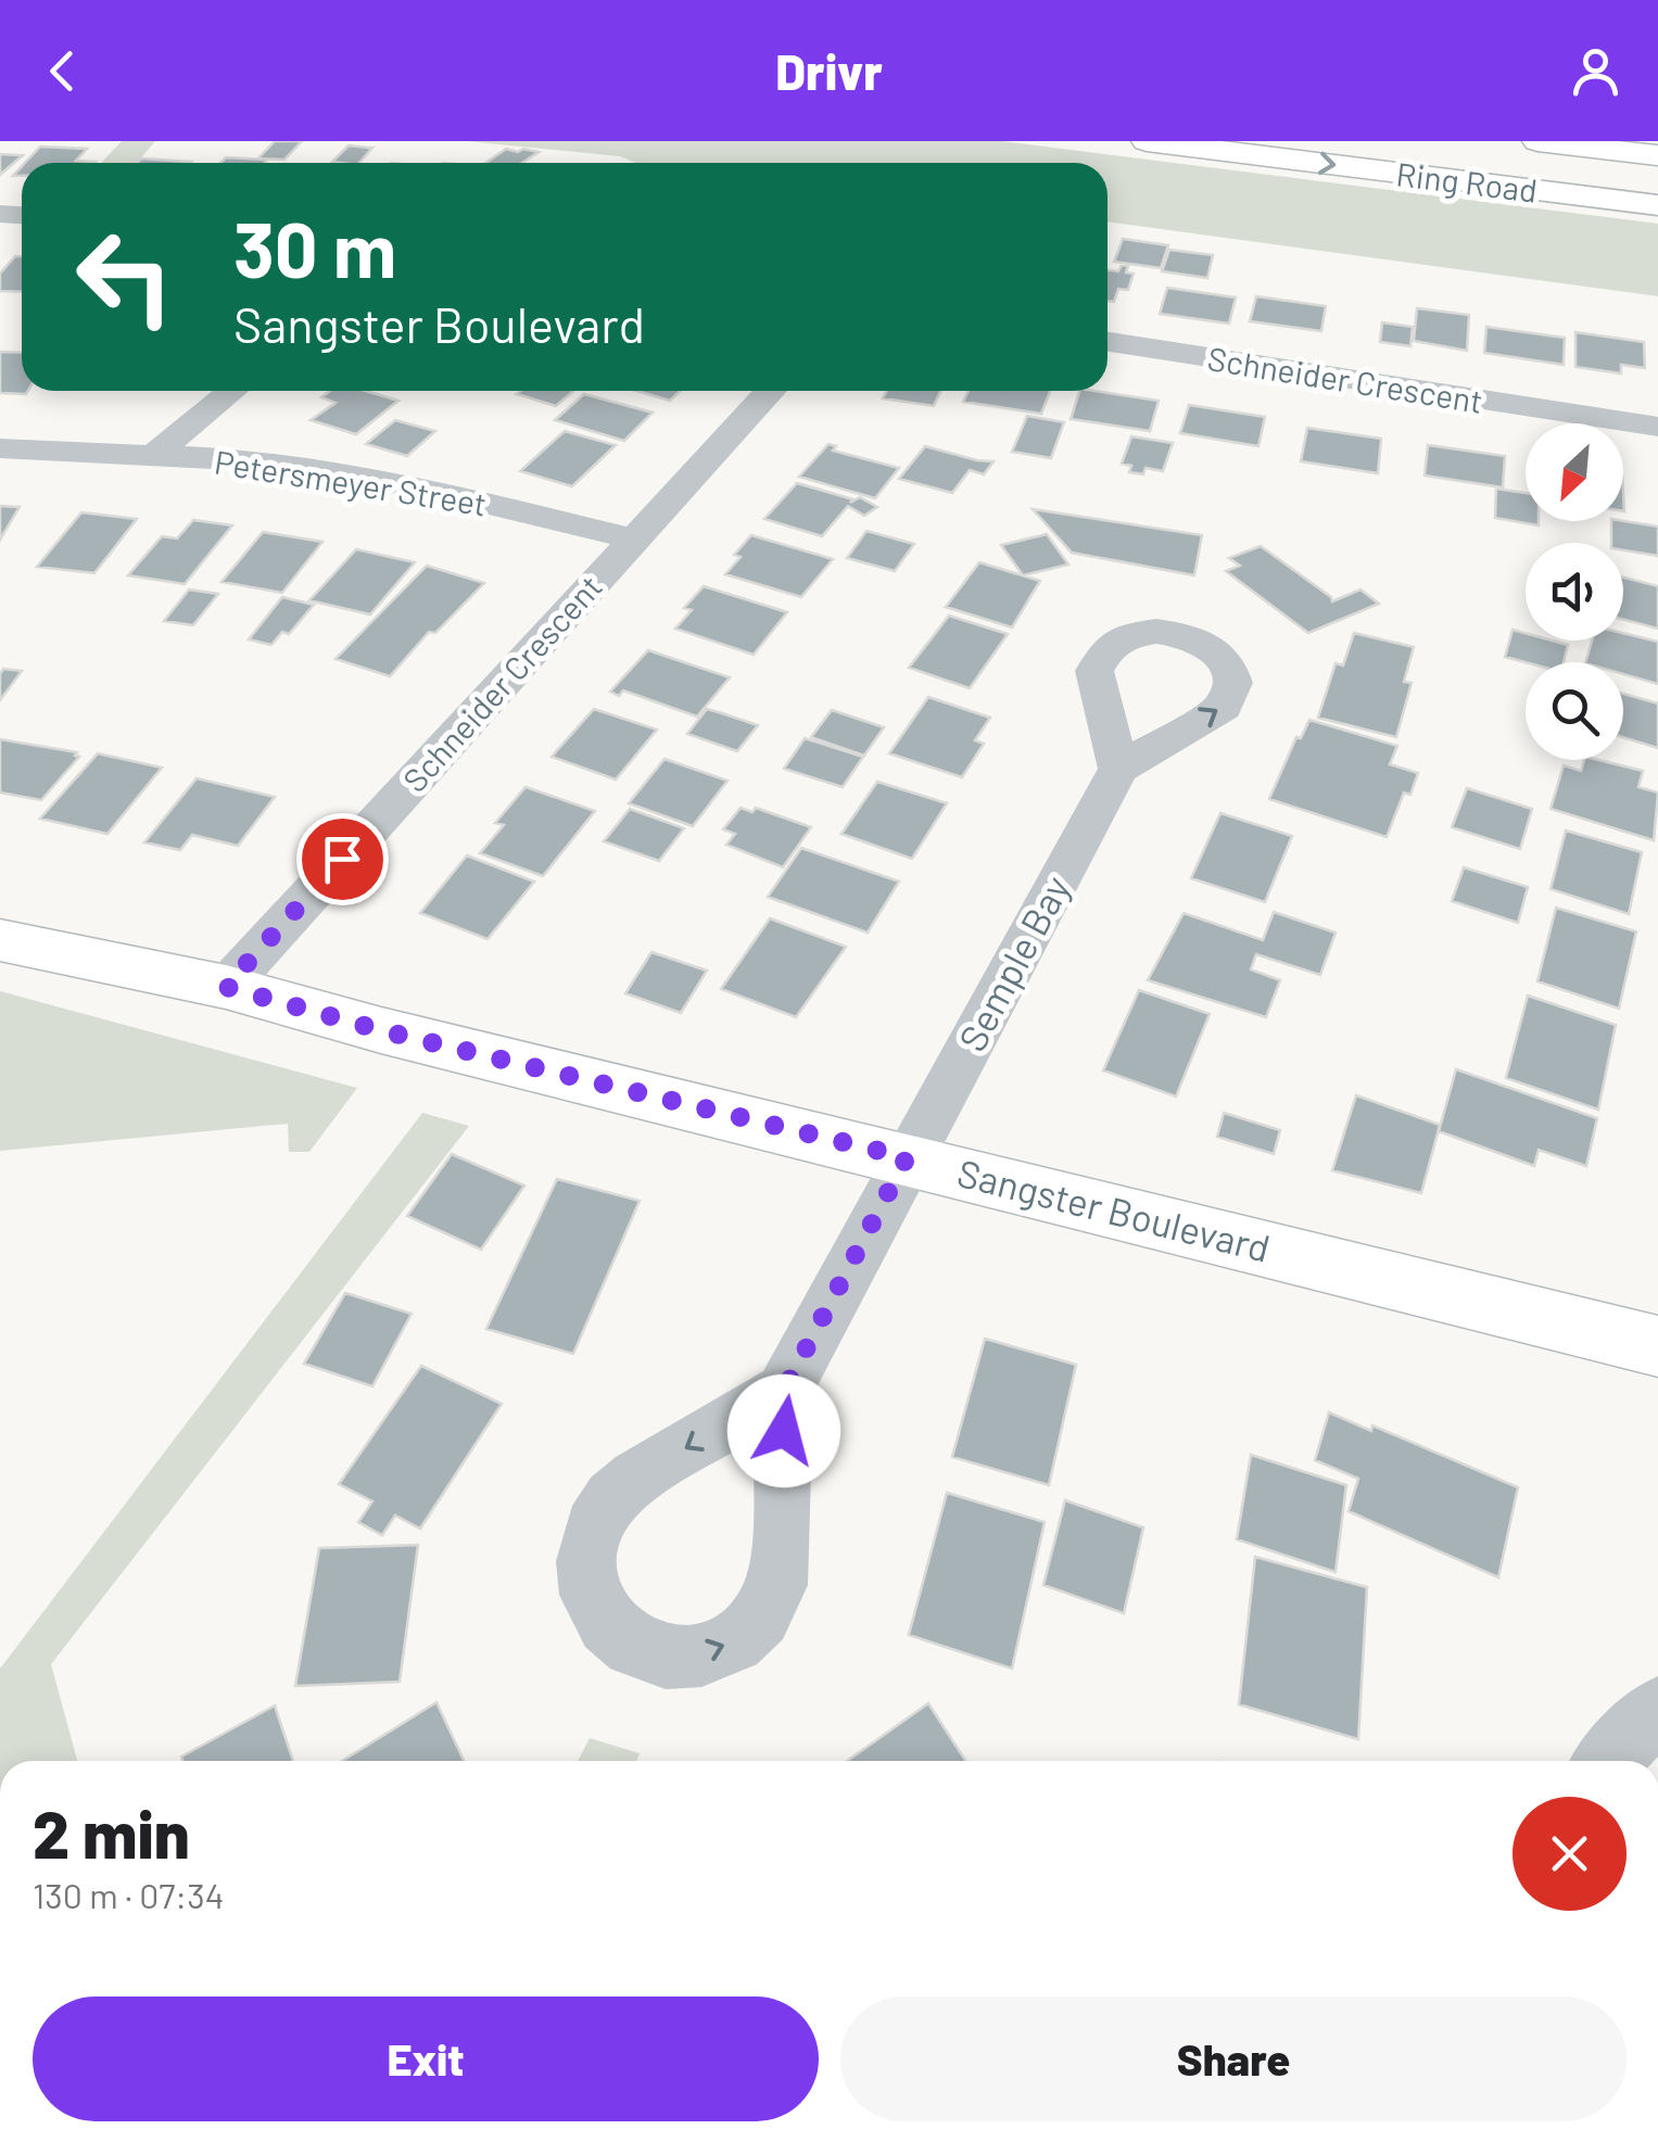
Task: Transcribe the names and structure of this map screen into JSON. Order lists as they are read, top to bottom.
{
  "streets": {
    "main road": ["Ring Road", "Sangster Boulevard"],
    "street": ["Schneider Crescent", "Petersmeyer Street", "Semple Bay"]
  },
  "crossings": [
    ["Schneider Crescent", "Petersmeyer Street"],
    ["Schneider Crescent", "Sangster Boulevard"],
    ["Semple Bay", "Sangster Boulevard"]
  ],
  "one_way": ["Ring Road"],
  "north": "bottom left",
  "page": {
    "header": "Drivr",
    "turn": ["30 m", "Sangster Boulevard"],
    "heading": ["2 min", "130 m · 07:34"],
    "buttons": ["Exit", "Share"]
  }
}
